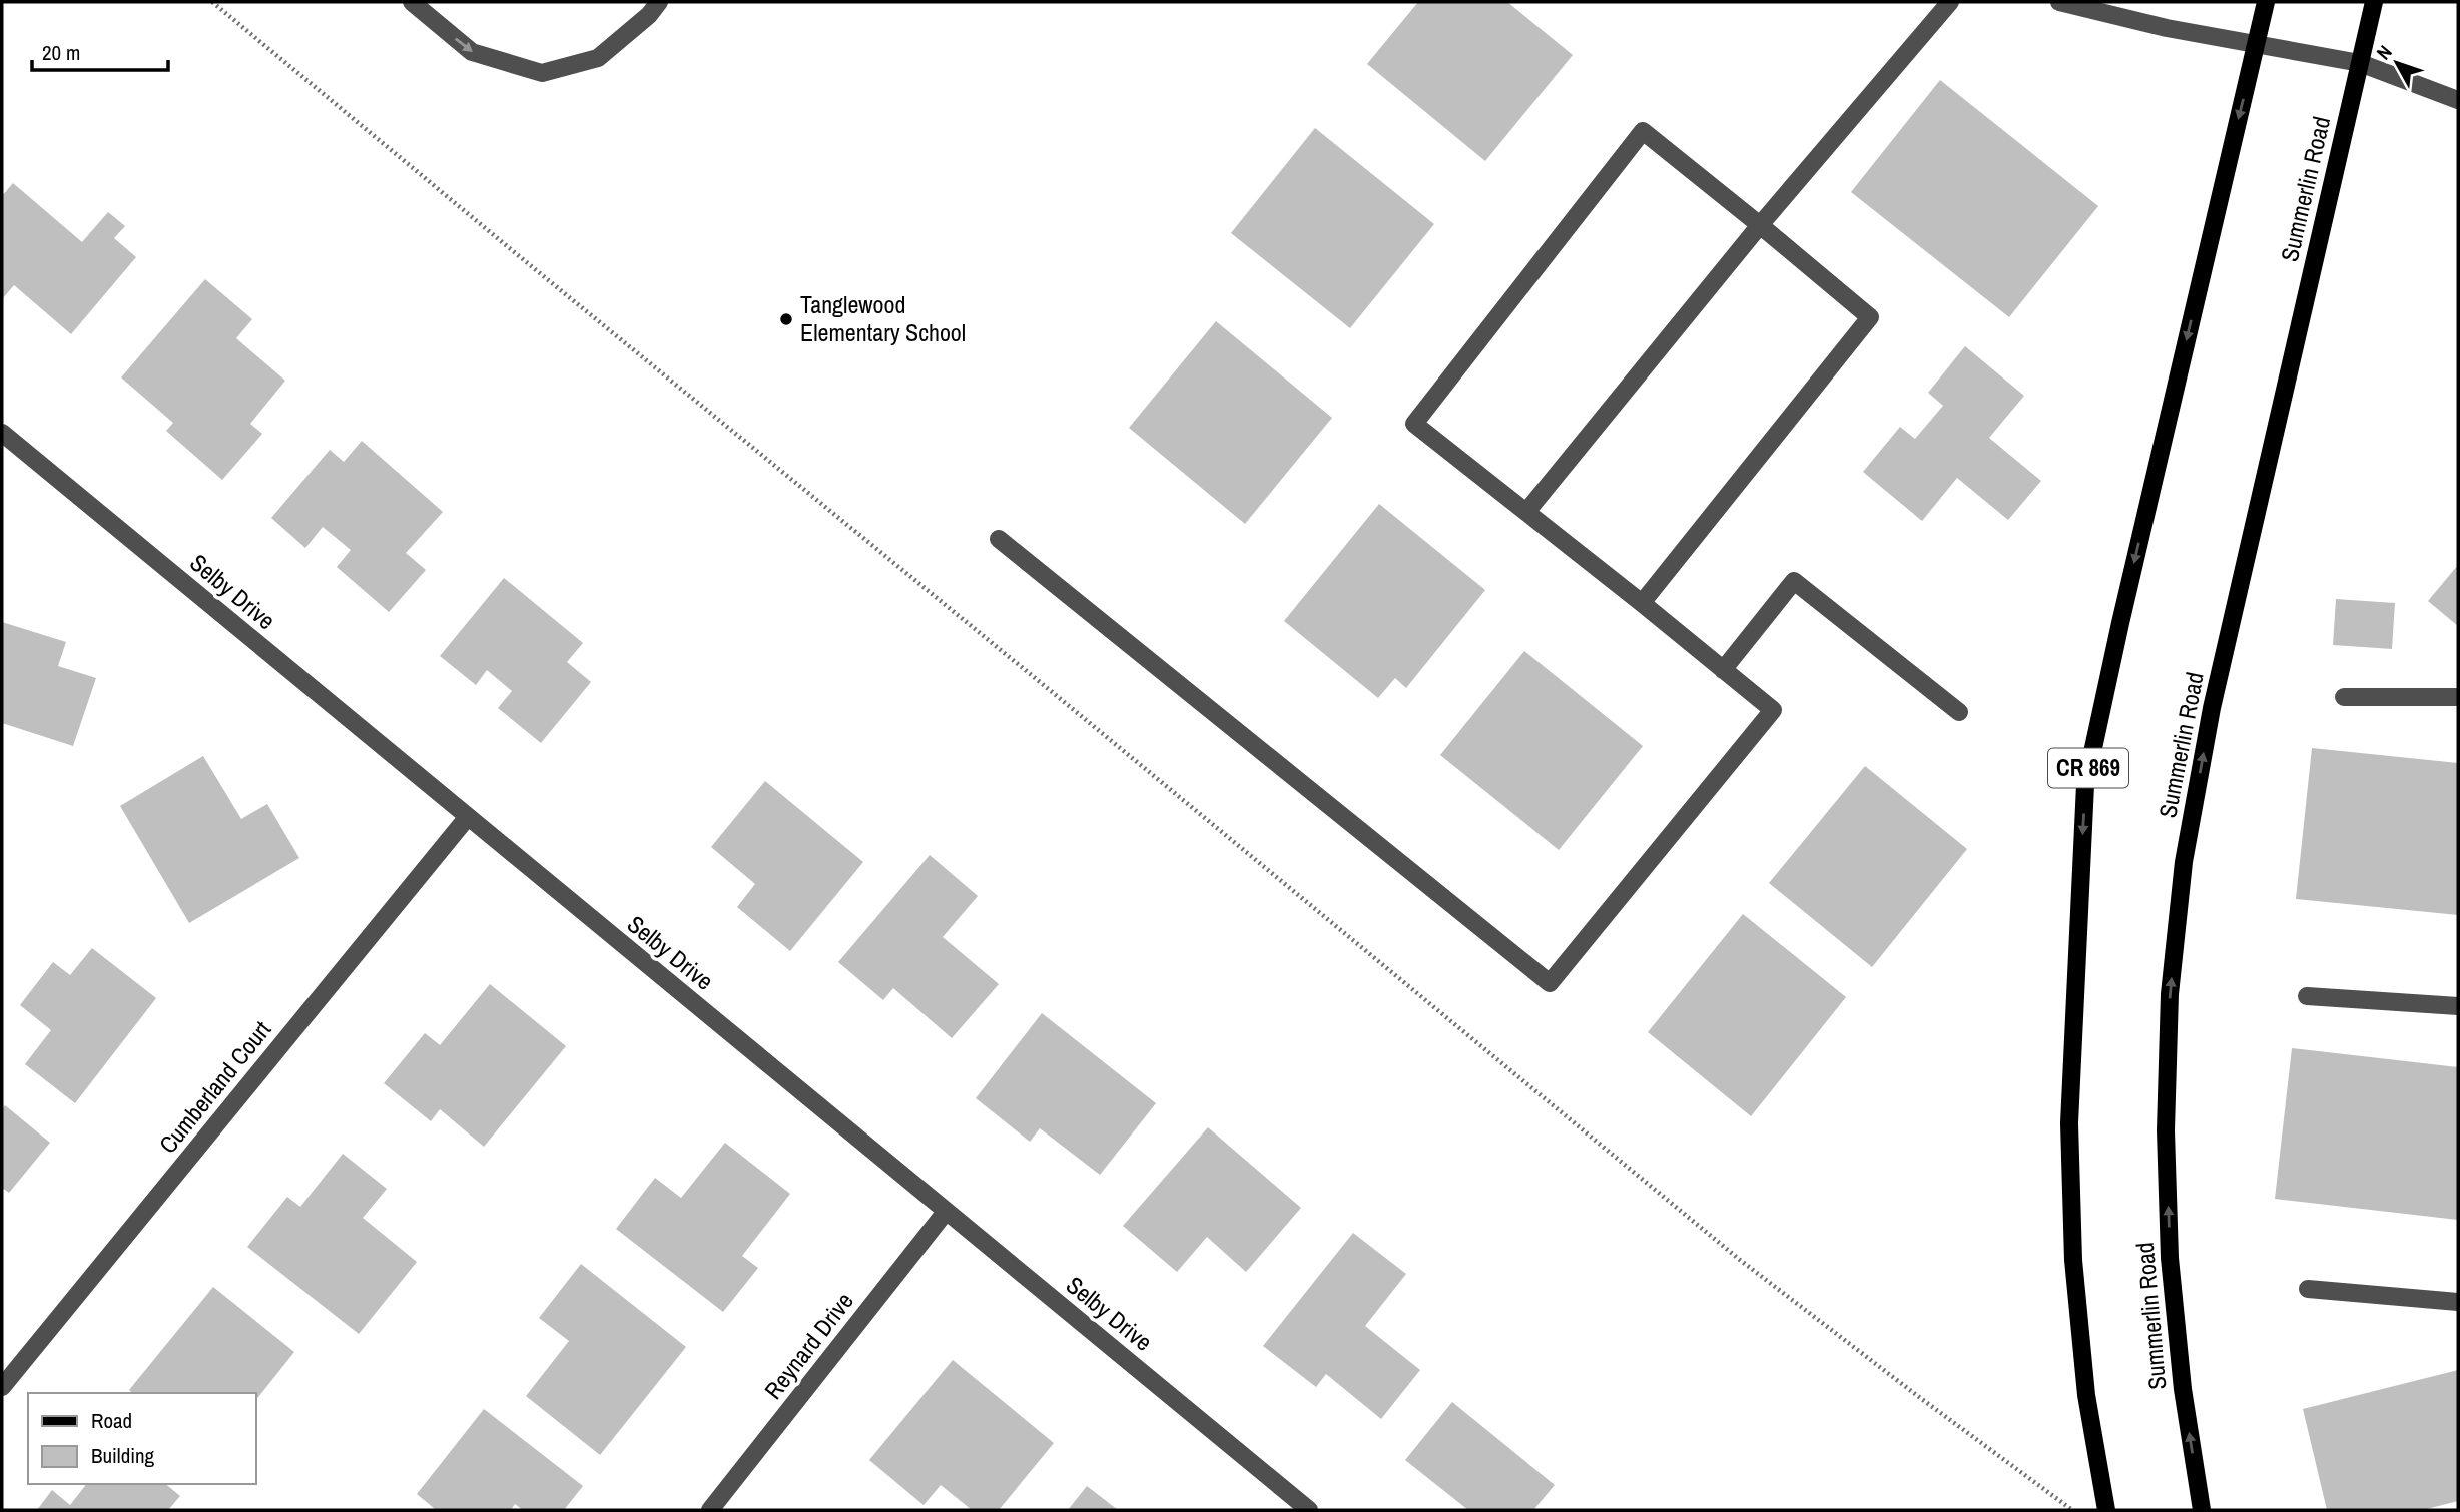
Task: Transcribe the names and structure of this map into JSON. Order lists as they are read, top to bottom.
{
  "streets": {
    "main road": ["Summerlin Road", "CR 869"],
    "street": ["Selby Drive", "Cumberland Court", "Reynard Drive"]
  },
  "crossings": [
    ["Selby Drive", "Cumberland Court"],
    ["Selby Drive", "Reynard Drive"]
  ],
  "places": ["Tanglewood Elementary School"],
  "legend": ["Road", "Building"],
  "scale_bar": "20 m",
  "north": "top left"
}
